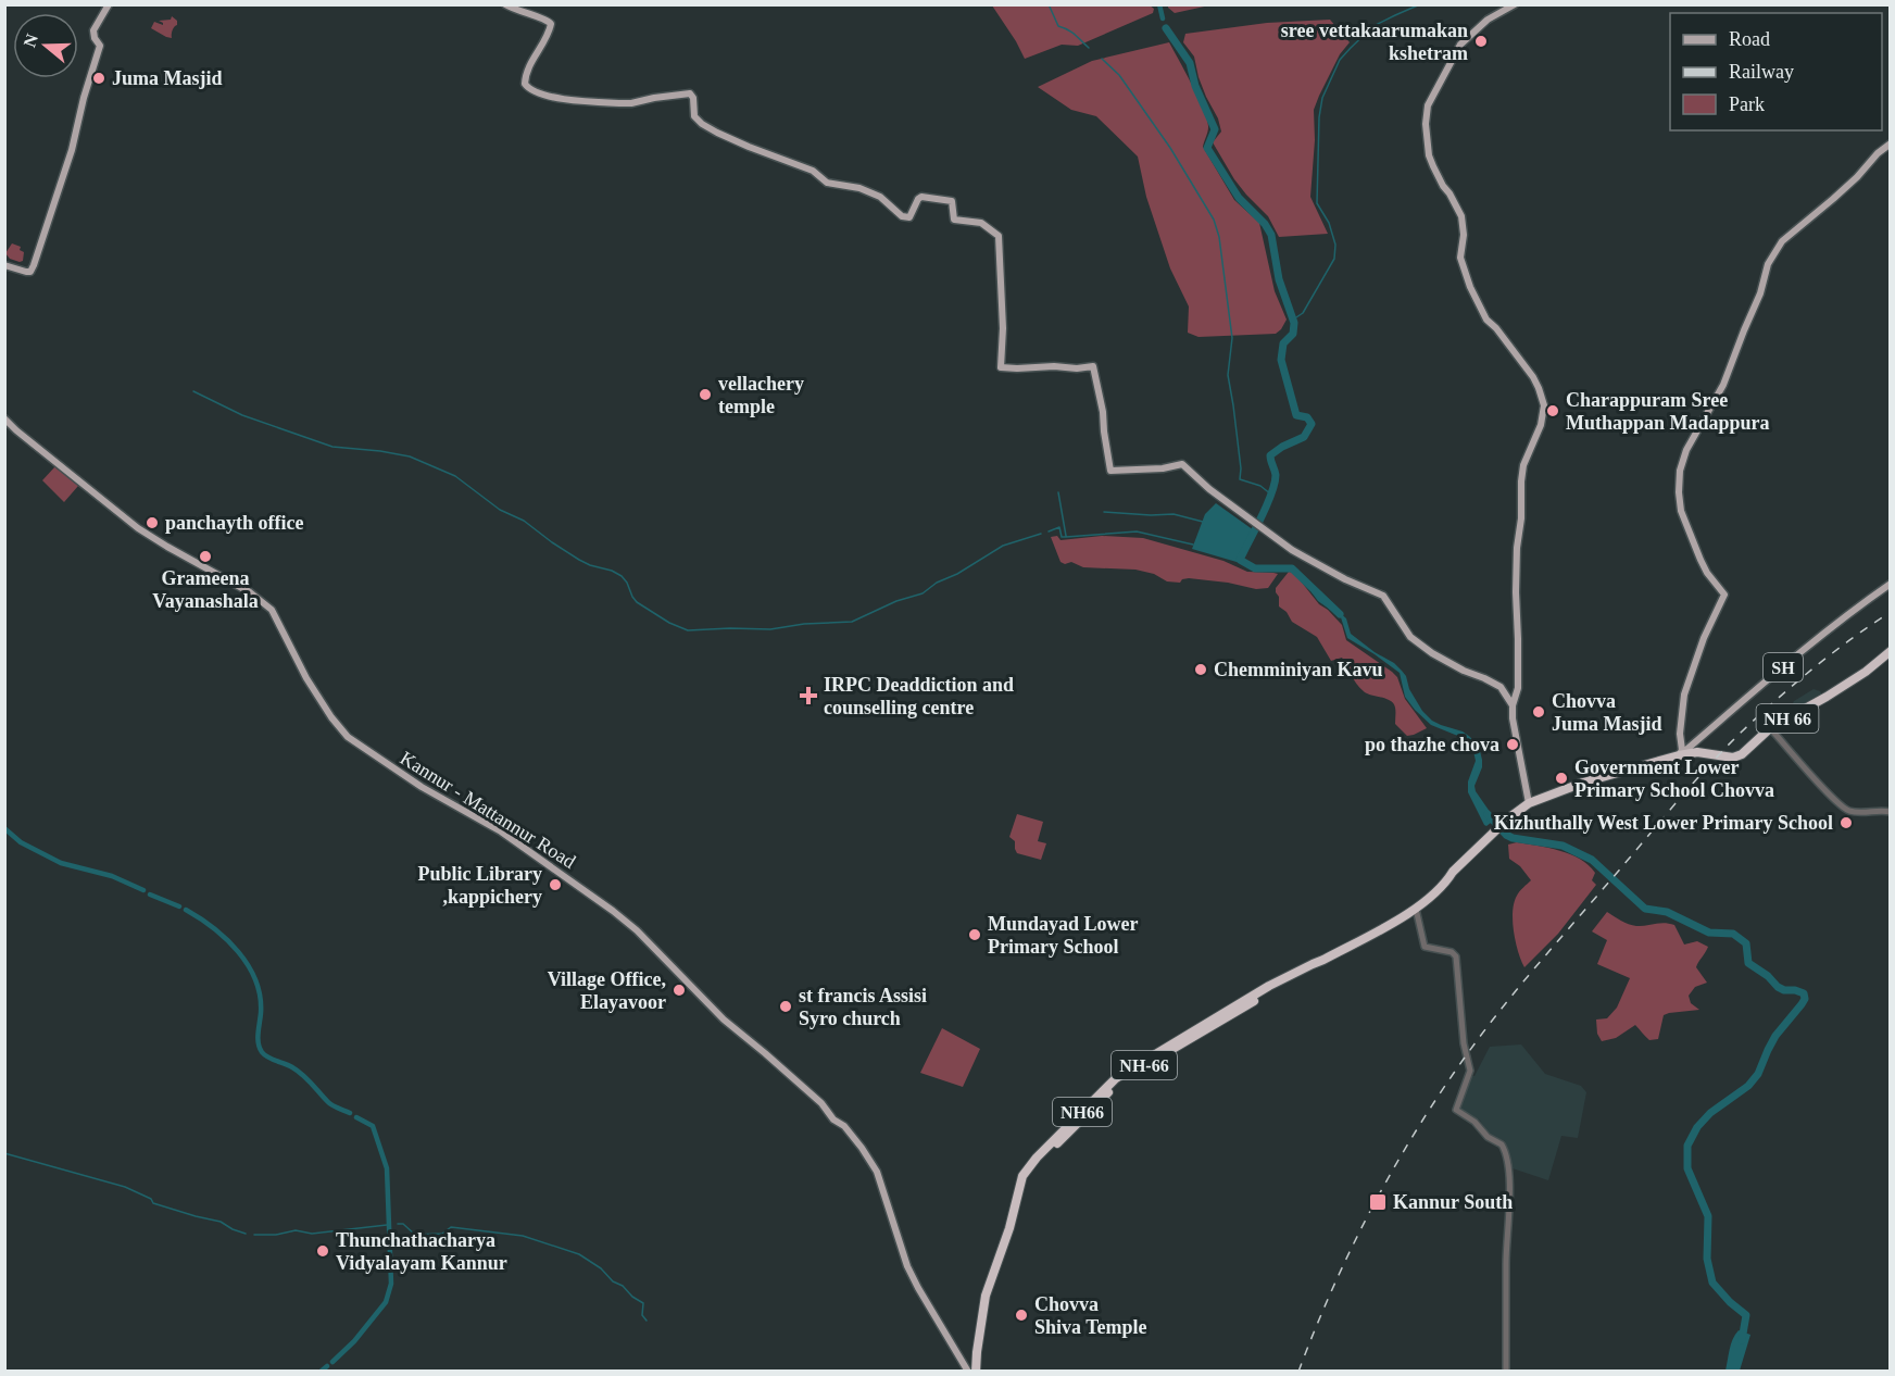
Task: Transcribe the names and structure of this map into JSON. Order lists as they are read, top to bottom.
{
  "streets": {
    "highway": ["NH 66", "NH66"],
    "main road": ["SH", "Kannur - Mattannur Road"]
  },
  "crossings": [
    ["SH", "NH 66"],
    ["SH", "NH66"],
    ["NH 66", "NH66"]
  ],
  "places": {
    "other": [
      "sree vettakaarumakan kshetram",
      "Juma Masjid",
      "vellachery temple",
      "Charappuram Sree Muthappan Madappura",
      "panchayth office",
      "Grameena Vayanashala",
      "Chemminiyan Kavu",
      "Chovva Juma Masjid",
      "po thazhe chova",
      "Government Lower Primary School Chovva",
      "Kizhuthally West Lower Primary School",
      "Public Library ,kappichery",
      "Mundayad Lower Primary School",
      "Village Office, Elayavoor",
      "st francis Assisi Syro church",
      "Thunchathacharya Vidyalayam Kannur",
      "Chovva Shiva Temple"
    ],
    "health": ["IRPC Deaddiction and counselling centre"],
    "transit": ["Kannur South"]
  },
  "legend": ["Road", "Railway", "Park"],
  "north": "left"
}
